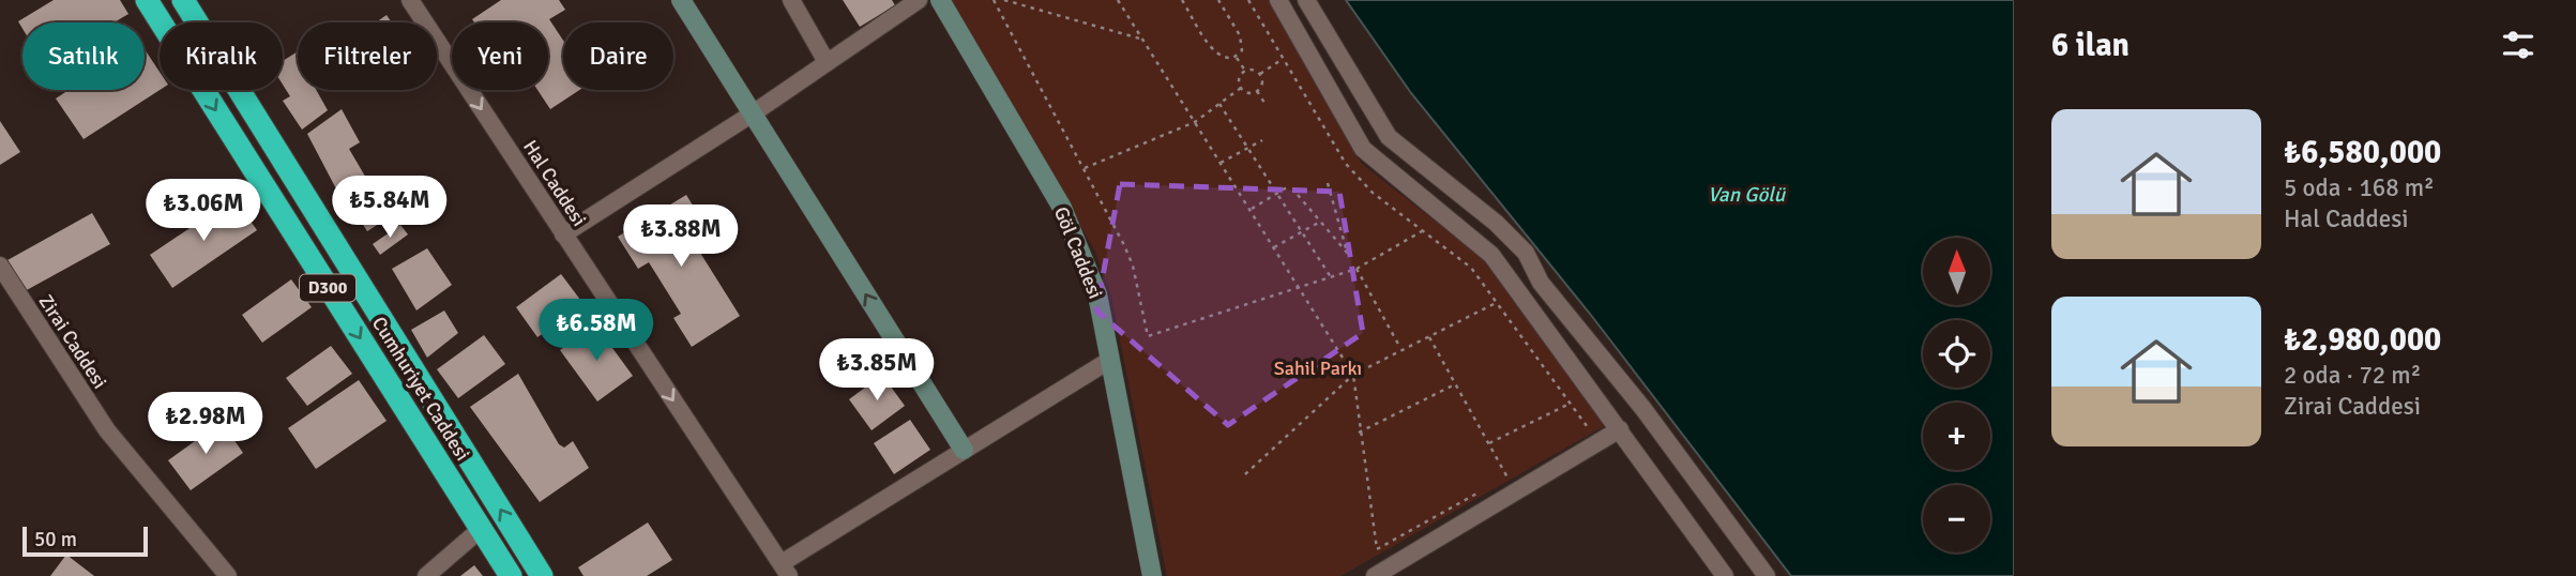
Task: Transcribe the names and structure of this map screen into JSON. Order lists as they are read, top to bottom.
{
  "streets": {
    "highway": ["D300", "Cumhuriyet Caddesi"],
    "street": ["Hal Caddesi", "Göl Caddesi", "Zirai Caddesi"]
  },
  "one_way": ["Hal Caddesi"],
  "water": ["Van Gölü"],
  "parks": ["Sahil Parkı"],
  "scale_bar": "50 m",
  "north": "top",
  "page": {
    "heading": "6 ilan",
    "chip": [
      "Satılık",
      "Kiralık",
      "Filtreler",
      "Yeni",
      "Daire"
    ],
    "list": [
      {
        "name": "₺6,580,000",
        "note": "5 oda · 168 m² · Hal Caddesi"
      },
      {
        "name": "₺2,980,000",
        "note": "2 oda · 72 m² · Zirai Caddesi"
      }
    ],
    "price": [
      "₺5.84M",
      "₺3.06M",
      "₺3.88M",
      "₺6.58M",
      "₺3.85M",
      "₺2.98M"
    ],
    "map_buttons": ["+", "−"],
    "scale": "50 m"
  }
}
